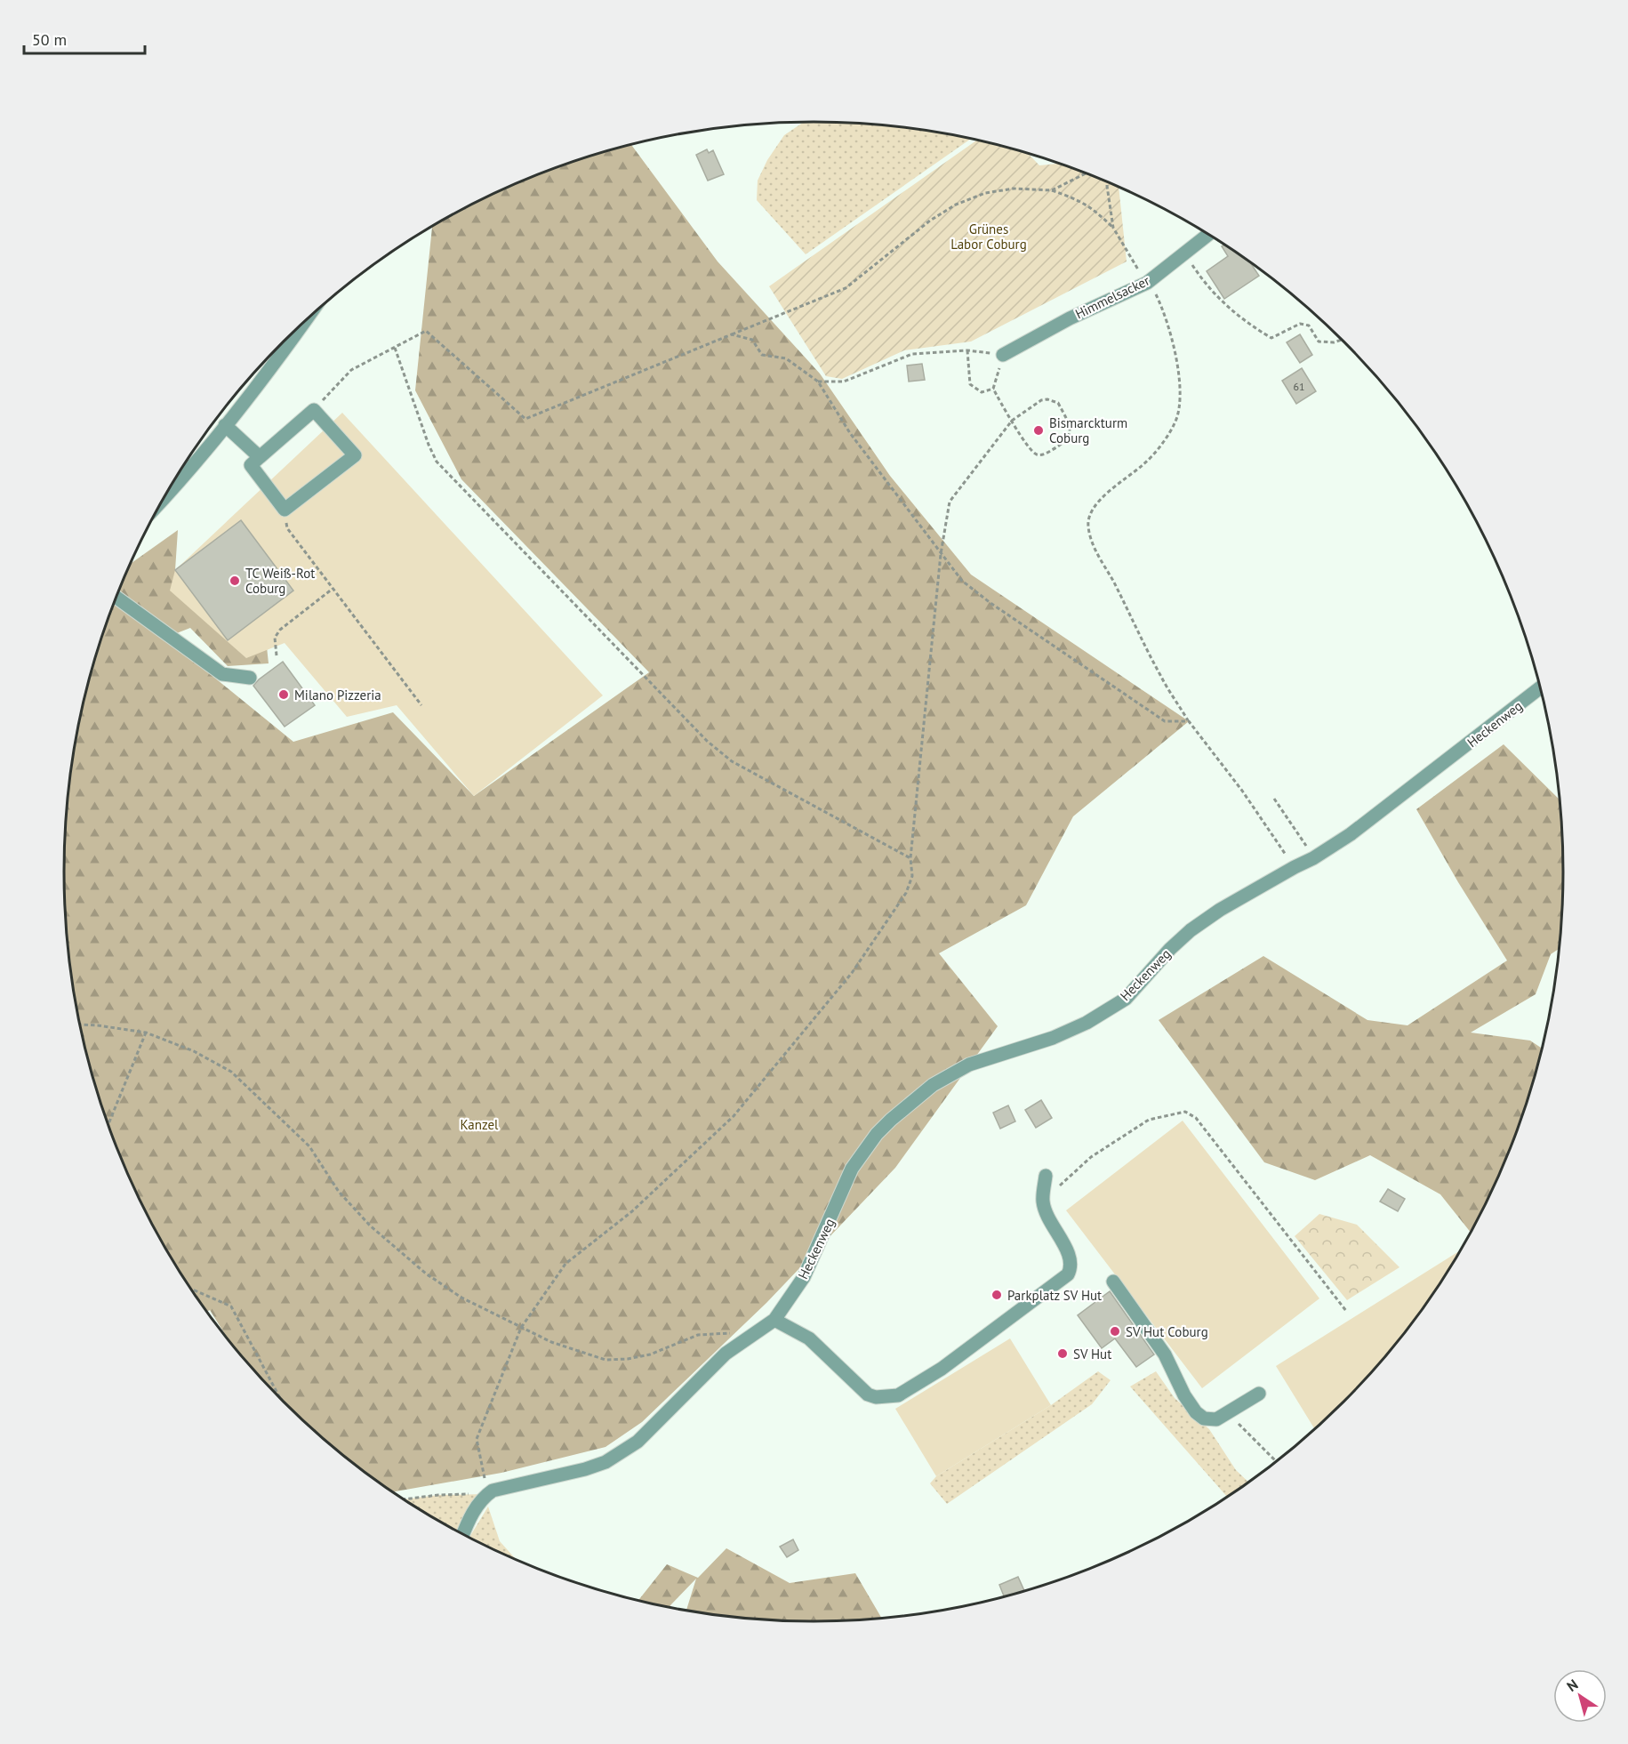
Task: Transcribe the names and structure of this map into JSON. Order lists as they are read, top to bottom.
{
  "streets": {
    "street": ["Himmelsacker", "Heckenweg"]
  },
  "parks": ["Grünes Labor Coburg", "Kanzel"],
  "places": [
    "Bismarckturm Coburg",
    "TC Weiß-Rot Coburg",
    "Milano Pizzeria",
    "Parkplatz SV Hut",
    "SV Hut Coburg",
    "SV Hut"
  ],
  "house_numbers": ["61"],
  "scale_bar": "50 m",
  "north": "top left"
}
